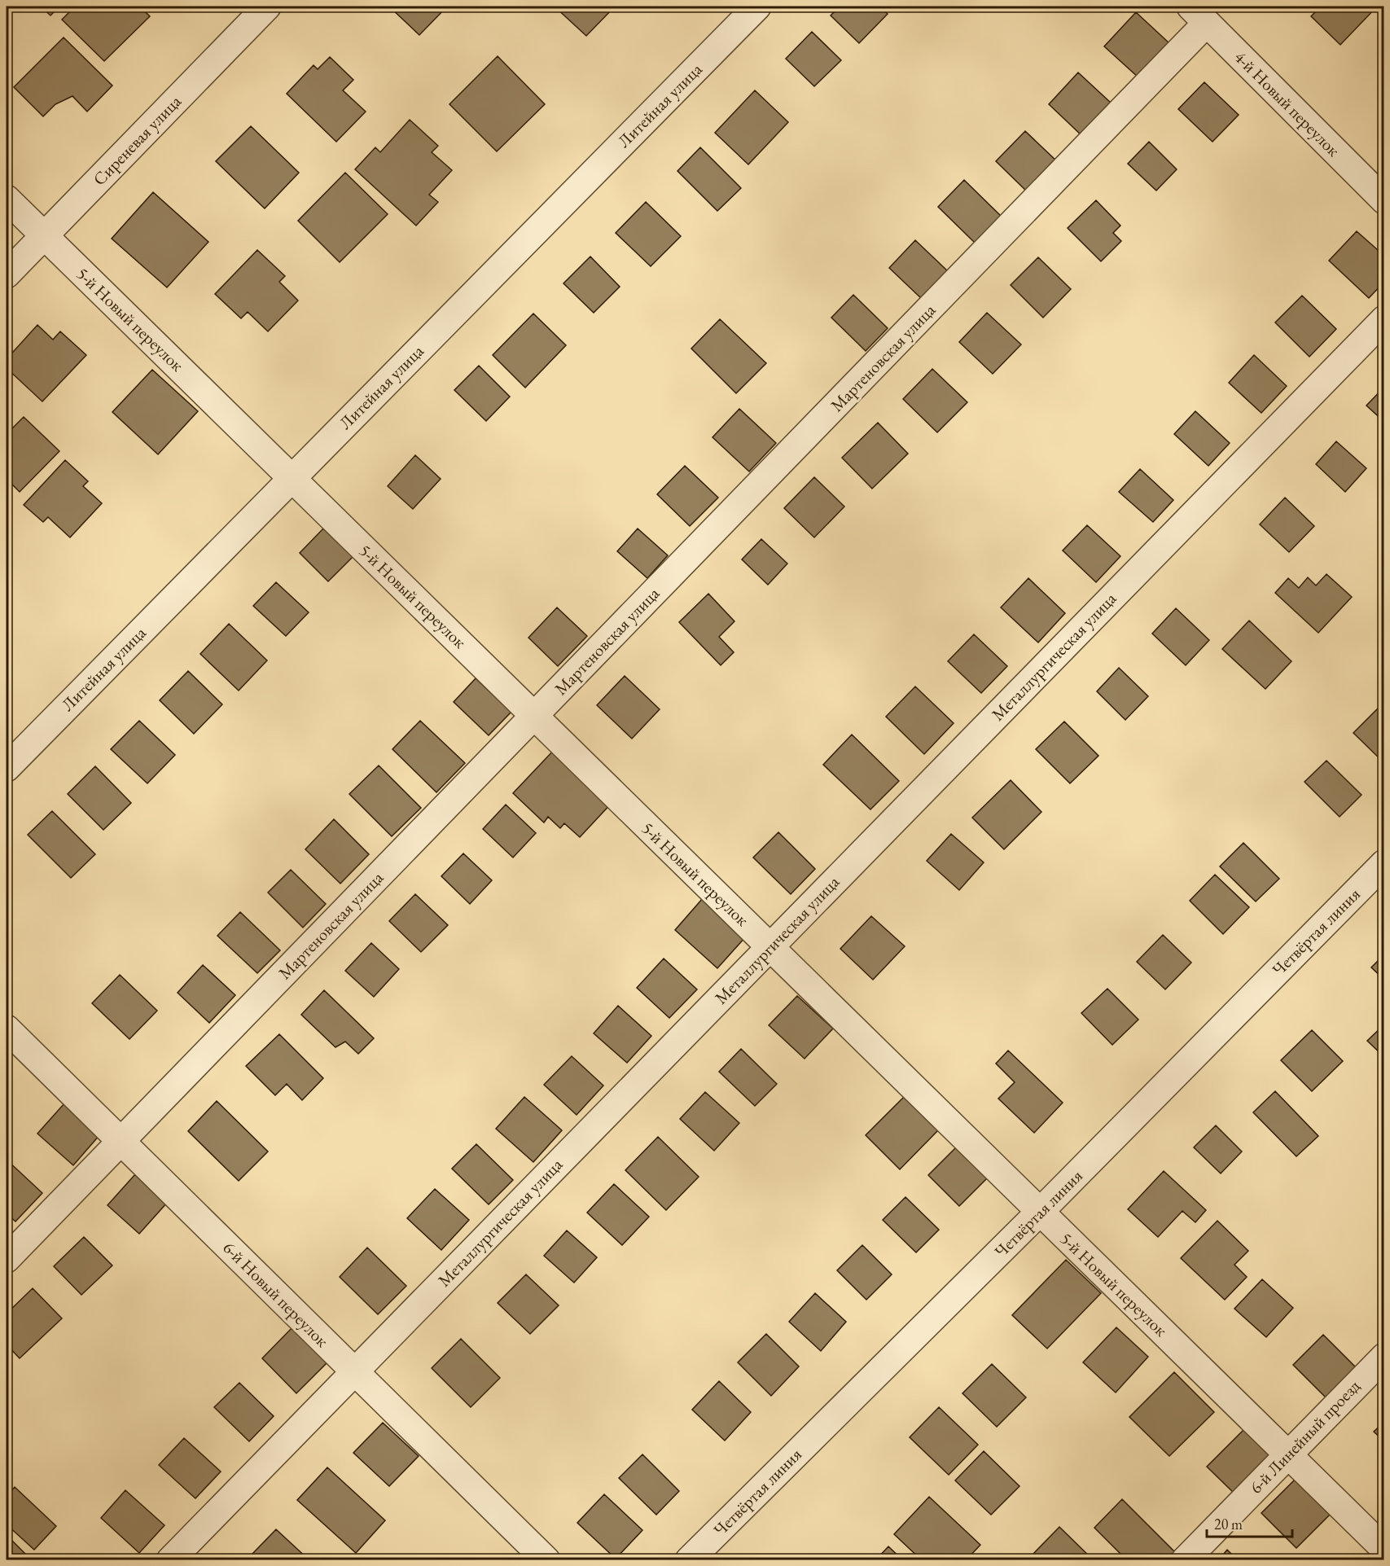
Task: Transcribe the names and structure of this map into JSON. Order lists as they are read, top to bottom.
{
  "streets": {
    "street": [
      "4-й Новый переулок",
      "Литейная улица",
      "Сиреневая улица",
      "5-й Новый переулок",
      "Мартеновская улица",
      "Металлургическая улица",
      "Четвёртая линия",
      "6-й Новый переулок",
      "6-й Линейный проезд"
    ]
  },
  "crossings": [
    ["4-й Новый переулок", "Мартеновская улица"],
    ["Литейная улица", "5-й Новый переулок"],
    ["Сиреневая улица", "5-й Новый переулок"],
    ["5-й Новый переулок", "Мартеновская улица"],
    ["5-й Новый переулок", "Металлургическая улица"],
    ["5-й Новый переулок", "Четвёртая линия"],
    ["5-й Новый переулок", "6-й Линейный проезд"],
    ["Мартеновская улица", "6-й Новый переулок"],
    ["Металлургическая улица", "6-й Новый переулок"]
  ],
  "scale_bar": "20 m"
}
